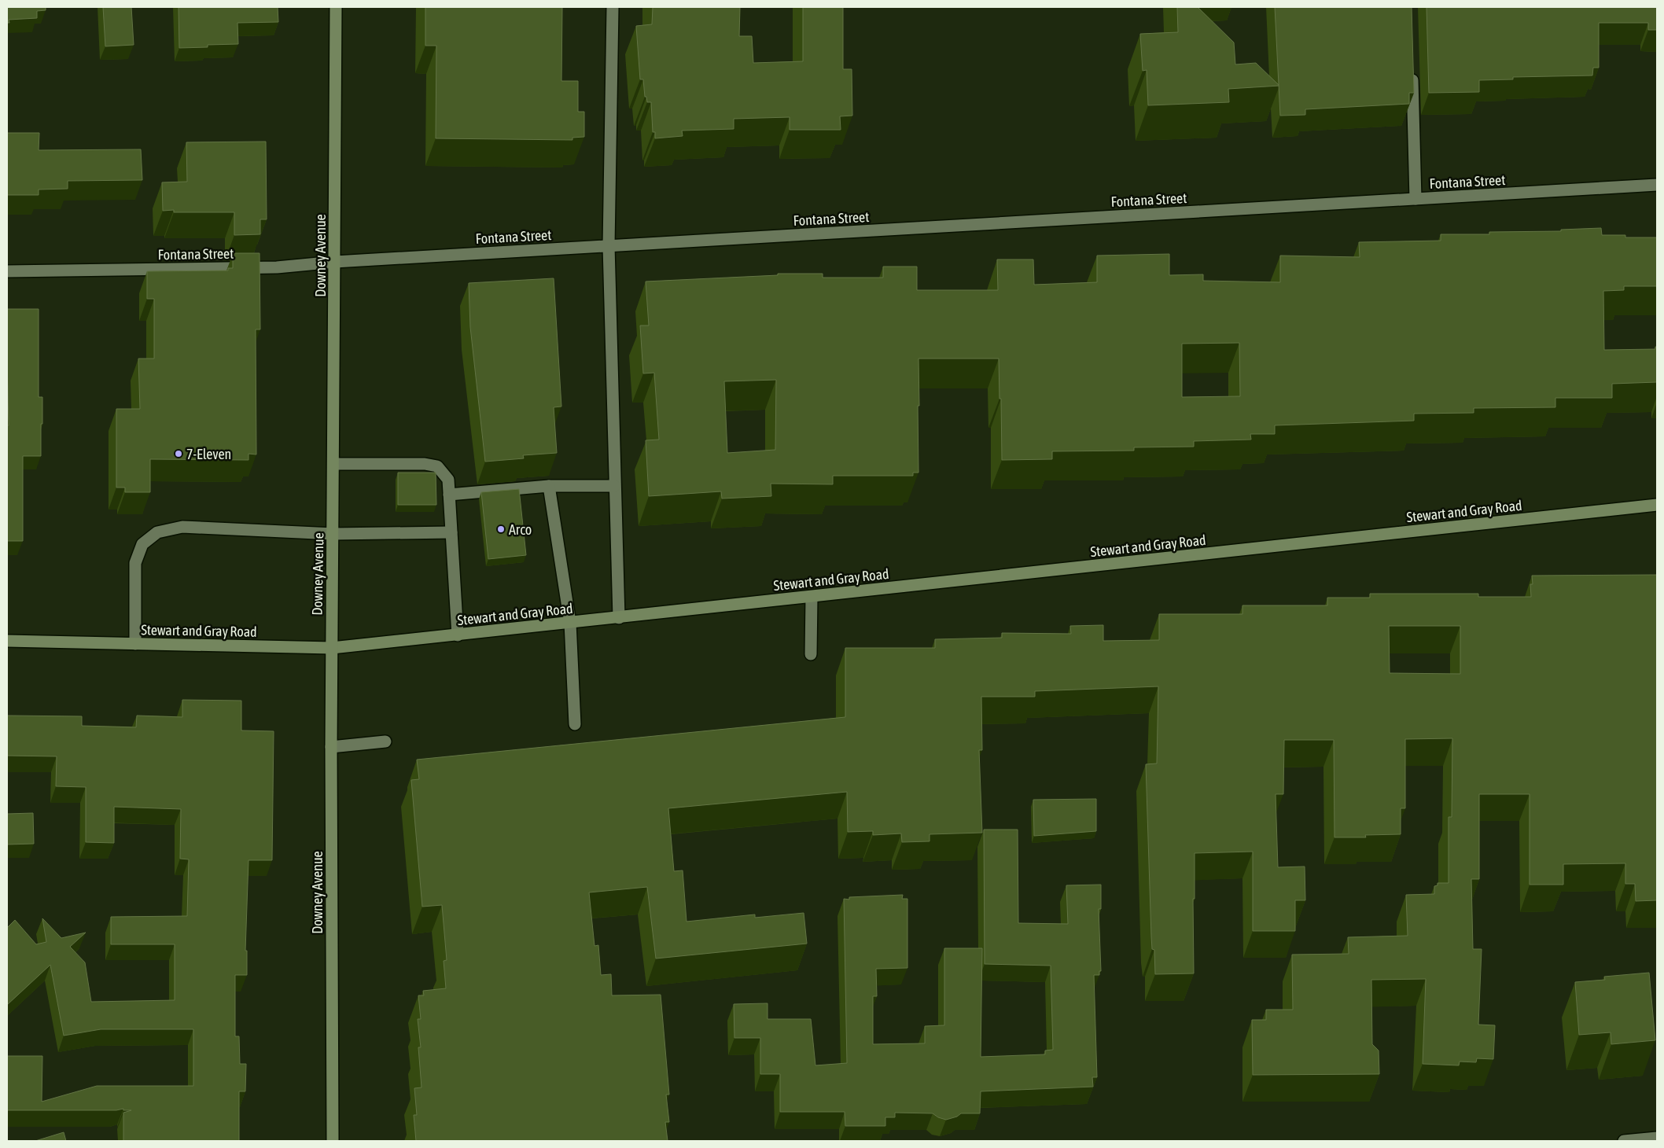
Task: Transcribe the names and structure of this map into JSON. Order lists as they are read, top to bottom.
{
  "streets": {
    "main road": ["Downey Avenue", "Stewart and Gray Road"],
    "street": ["Fontana Street"]
  },
  "crossings": [
    ["Fontana Street", "Downey Avenue"],
    ["Downey Avenue", "Stewart and Gray Road"]
  ],
  "places": ["7-Eleven", "Arco"]
}
